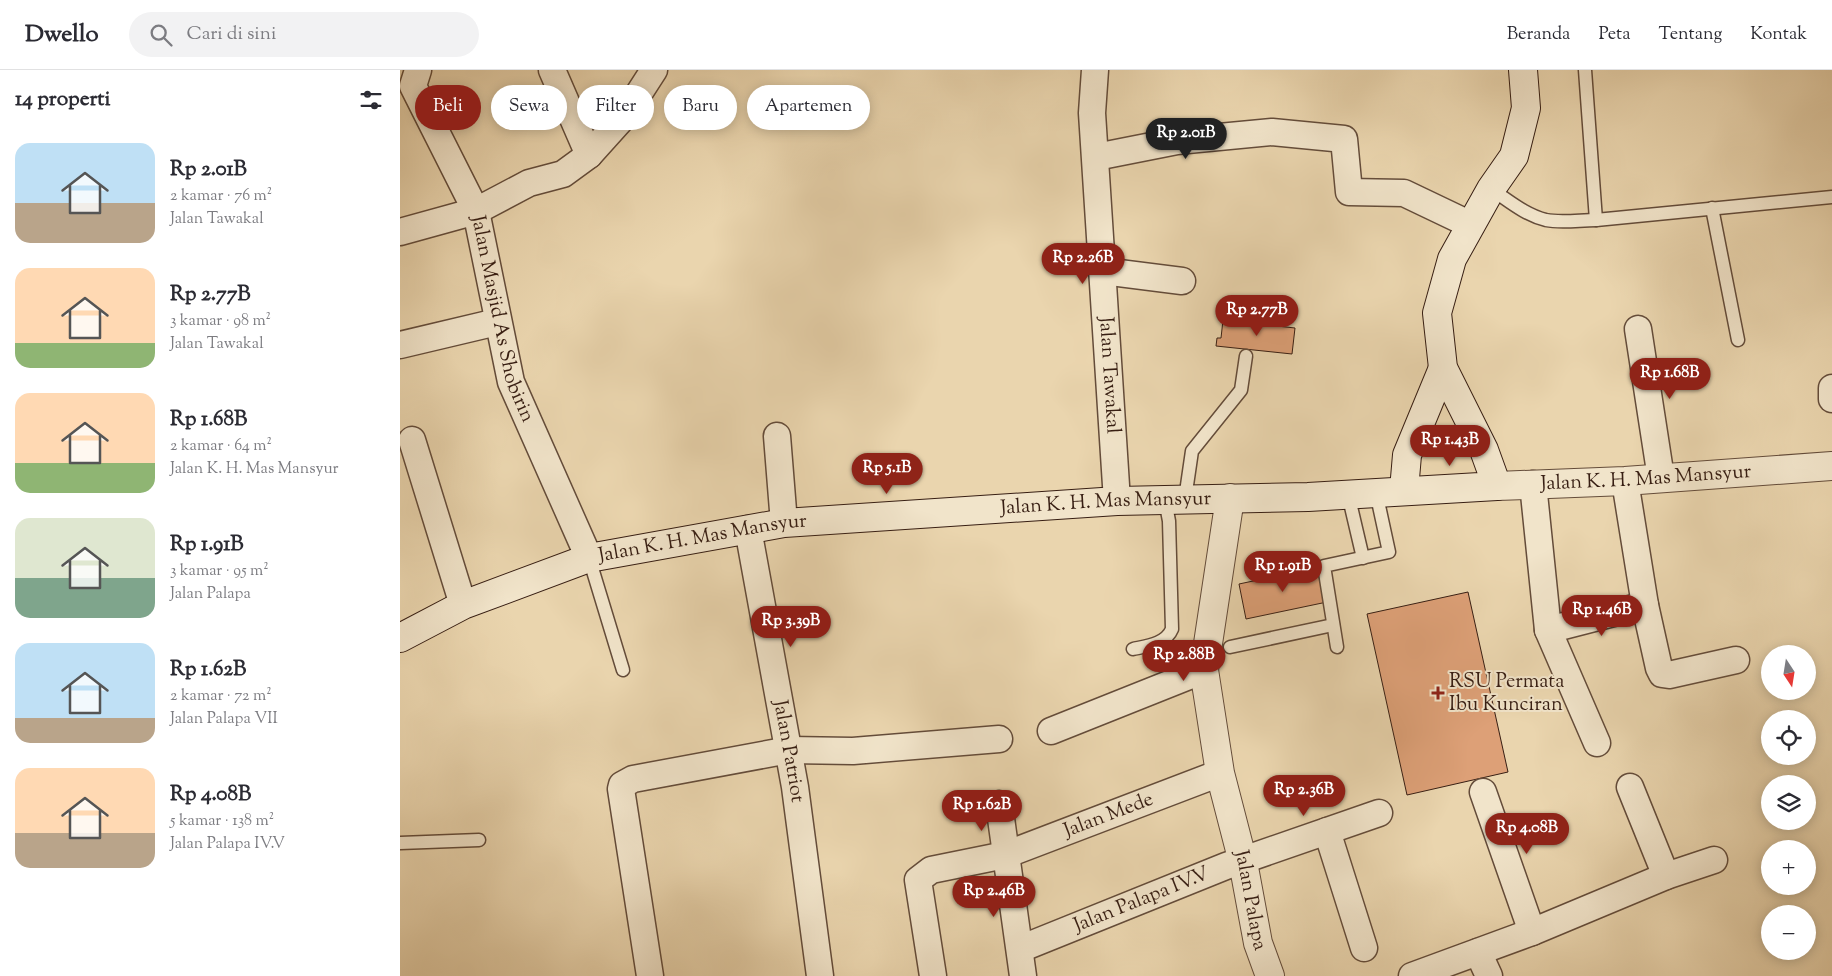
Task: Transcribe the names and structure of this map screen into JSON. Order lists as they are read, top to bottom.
{
  "streets": {
    "main road": ["Jalan K. H. Mas Mansyur", "Jalan Palapa"],
    "street": [
      "Jalan Masjid As Shobirin",
      "Jalan Tawakal",
      "Jalan Patriot",
      "Jalan Mede",
      "Jalan Palapa IV.V"
    ]
  },
  "crossings": [
    ["Jalan Masjid As Shobirin", "Jalan K. H. Mas Mansyur"],
    ["Jalan Tawakal", "Jalan K. H. Mas Mansyur"],
    ["Jalan K. H. Mas Mansyur", "Jalan Patriot"],
    ["Jalan K. H. Mas Mansyur", "Jalan Palapa"],
    ["Jalan Mede", "Jalan Palapa"],
    ["Jalan Palapa IV.V", "Jalan Palapa"]
  ],
  "places": {
    "health": ["RSU Permata Ibu Kunciran"]
  },
  "north": "bottom",
  "page": {
    "header": "Dwello",
    "search": "Cari di sini",
    "nav": [
      "Beranda",
      "Peta",
      "Tentang",
      "Kontak"
    ],
    "heading": "14 properti",
    "chip": [
      "Beli",
      "Sewa",
      "Filter",
      "Baru",
      "Apartemen"
    ],
    "price": [
      "Rp 2.01B",
      "Rp 2.26B",
      "Rp 2.77B",
      "Rp 1.68B",
      "Rp 1.43B",
      "Rp 5.1B",
      "Rp 1.91B",
      "Rp 1.46B",
      "Rp 3.39B",
      "Rp 2.88B",
      "Rp 2.36B",
      "Rp 1.62B",
      "Rp 4.08B",
      "Rp 2.46B"
    ],
    "list": [
      {
        "name": "Rp 2.01B",
        "note": "2 kamar · 76 m² · Jalan Tawakal"
      },
      {
        "name": "Rp 2.77B",
        "note": "3 kamar · 98 m² · Jalan Tawakal"
      },
      {
        "name": "Rp 1.68B",
        "note": "2 kamar · 64 m² · Jalan K. H. Mas Mansyur"
      },
      {
        "name": "Rp 1.91B",
        "note": "3 kamar · 95 m² · Jalan Palapa"
      },
      {
        "name": "Rp 1.62B",
        "note": "2 kamar · 72 m² · Jalan Palapa VII"
      },
      {
        "name": "Rp 4.08B",
        "note": "5 kamar · 138 m² · Jalan Palapa IV.V"
      }
    ],
    "map_buttons": ["+", "−"]
  }
}
